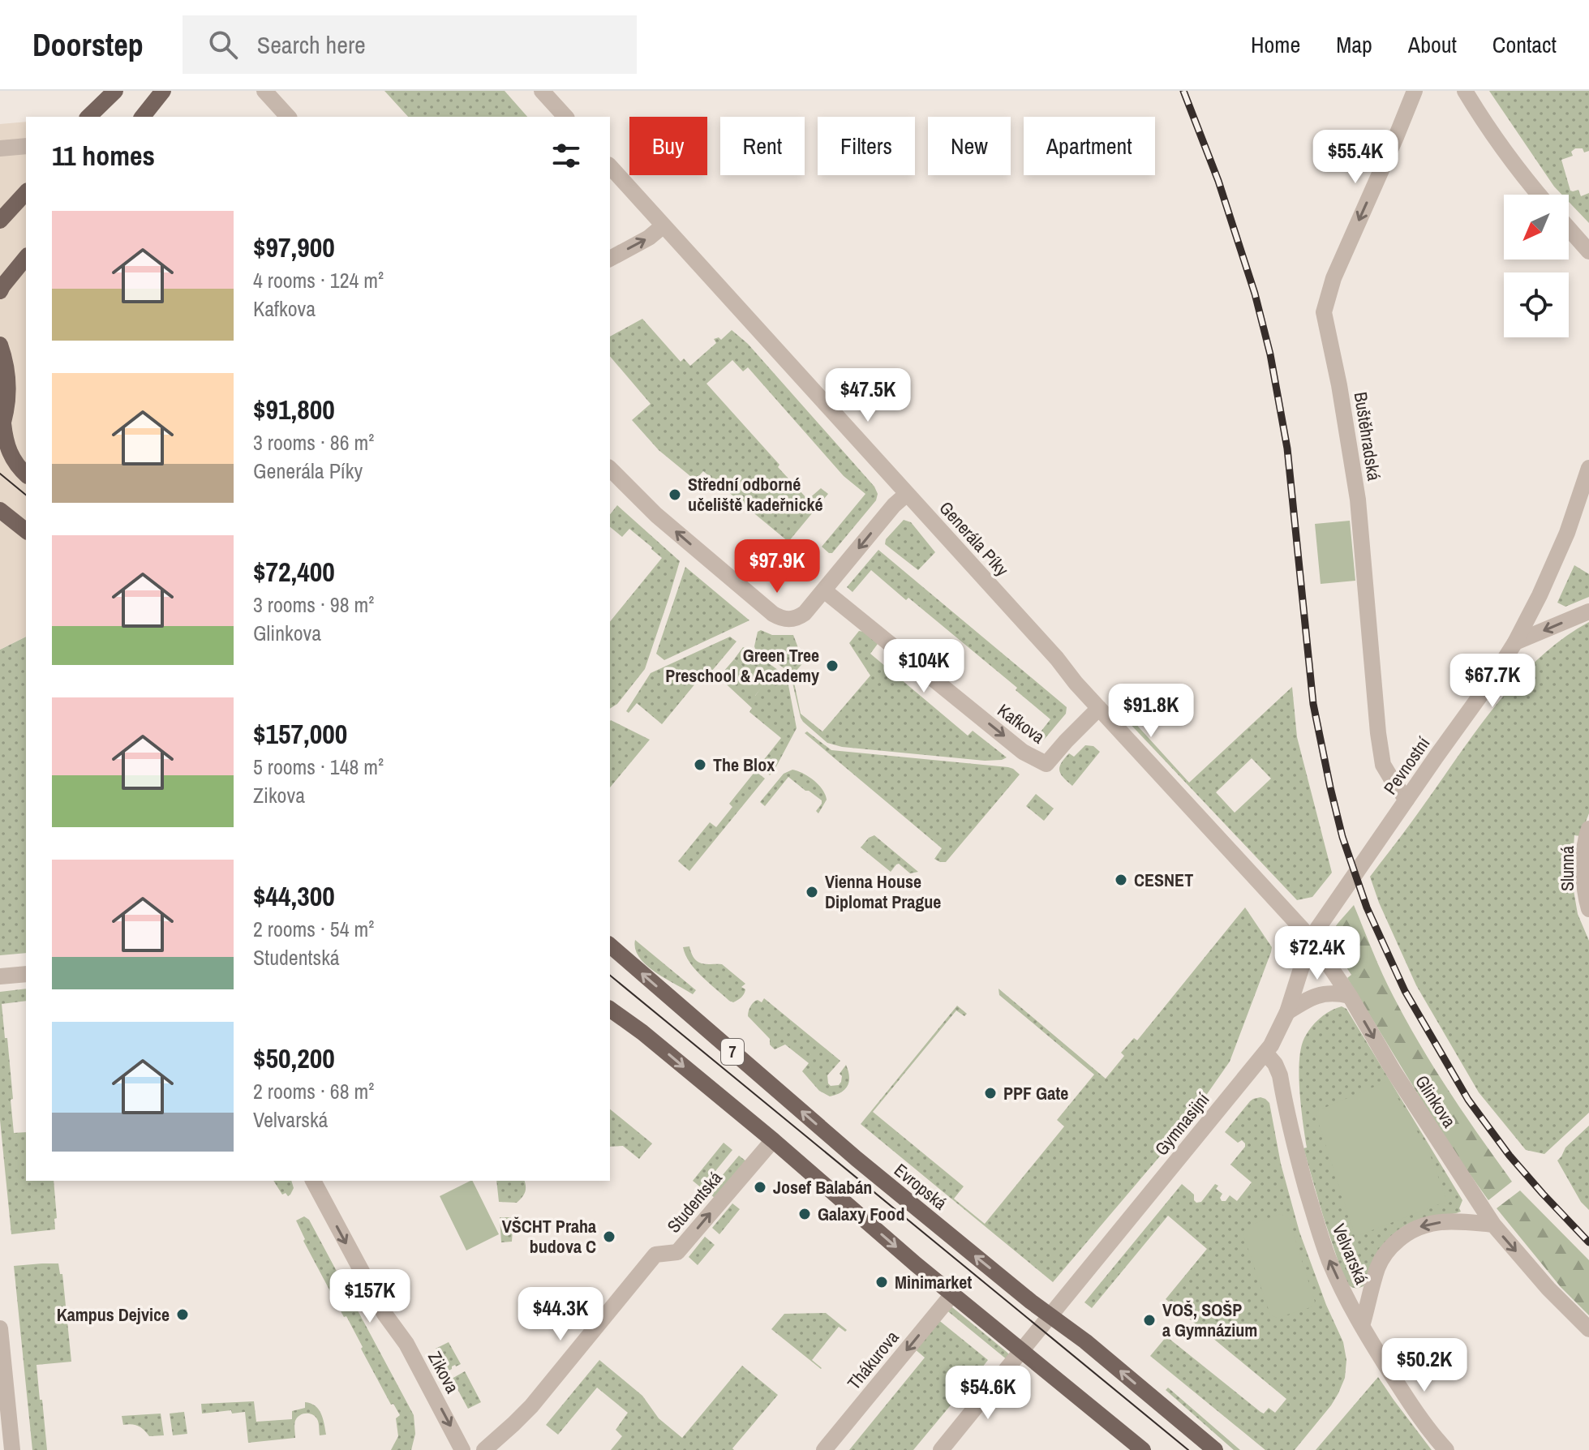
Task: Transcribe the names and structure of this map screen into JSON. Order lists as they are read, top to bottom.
{
  "streets": {
    "main road": ["7", "Evropská"],
    "street": [
      "Buštěhradská",
      "Generála Píky",
      "Kafkova",
      "Pevnostní",
      "Slunná",
      "Glinkova",
      "Gymnasijní",
      "Studentská",
      "Velvarská",
      "Thákurova",
      "Zikova"
    ]
  },
  "crossings": [
    ["Buštěhradská", "Pevnostní"],
    ["Generála Píky", "Kafkova"],
    ["Generála Píky", "Pevnostní"],
    ["Generála Píky", "Glinkova"],
    ["Generála Píky", "Gymnasijní"],
    ["Pevnostní", "Glinkova"],
    ["Pevnostní", "Gymnasijní"],
    ["7", "Gymnasijní"],
    ["7", "Studentská"],
    ["7", "Thákurova"],
    ["Glinkova", "Gymnasijní"],
    ["Gymnasijní", "Evropská"],
    ["Gymnasijní", "Velvarská"]
  ],
  "one_way": [
    "Buštěhradská",
    "Kafkova",
    "Glinkova",
    "Studentská",
    "Velvarská",
    "Zikova"
  ],
  "places": [
    "Střední odborné učeliště kadeřnické",
    "Green Tree Preschool & Academy",
    "The Blox",
    "CESNET",
    "Vienna House Diplomat Prague",
    "PPF Gate",
    "Josef Balabán",
    "Galaxy Food",
    "VŠCHT Praha budova C",
    "Minimarket",
    "Kampus Dejvice",
    "VOŠ, SOŠP a Gymnázium"
  ],
  "north": "bottom left",
  "page": {
    "header": "Doorstep",
    "search": "Search here",
    "nav": [
      "Home",
      "Map",
      "About",
      "Contact"
    ],
    "chip": [
      "Buy",
      "Rent",
      "Filters",
      "New",
      "Apartment"
    ],
    "heading": "11 homes",
    "price": [
      "$55.4K",
      "$47.5K",
      "$97.9K",
      "$104K",
      "$67.7K",
      "$91.8K",
      "$72.4K",
      "$157K",
      "$44.3K",
      "$50.2K",
      "$54.6K"
    ],
    "list": [
      {
        "name": "$97,900",
        "note": "4 rooms · 124 m² · Kafkova"
      },
      {
        "name": "$91,800",
        "note": "3 rooms · 86 m² · Generála Píky"
      },
      {
        "name": "$72,400",
        "note": "3 rooms · 98 m² · Glinkova"
      },
      {
        "name": "$157,000",
        "note": "5 rooms · 148 m² · Zikova"
      },
      {
        "name": "$44,300",
        "note": "2 rooms · 54 m² · Studentská"
      },
      {
        "name": "$50,200",
        "note": "2 rooms · 68 m² · Velvarská"
      }
    ]
  }
}
